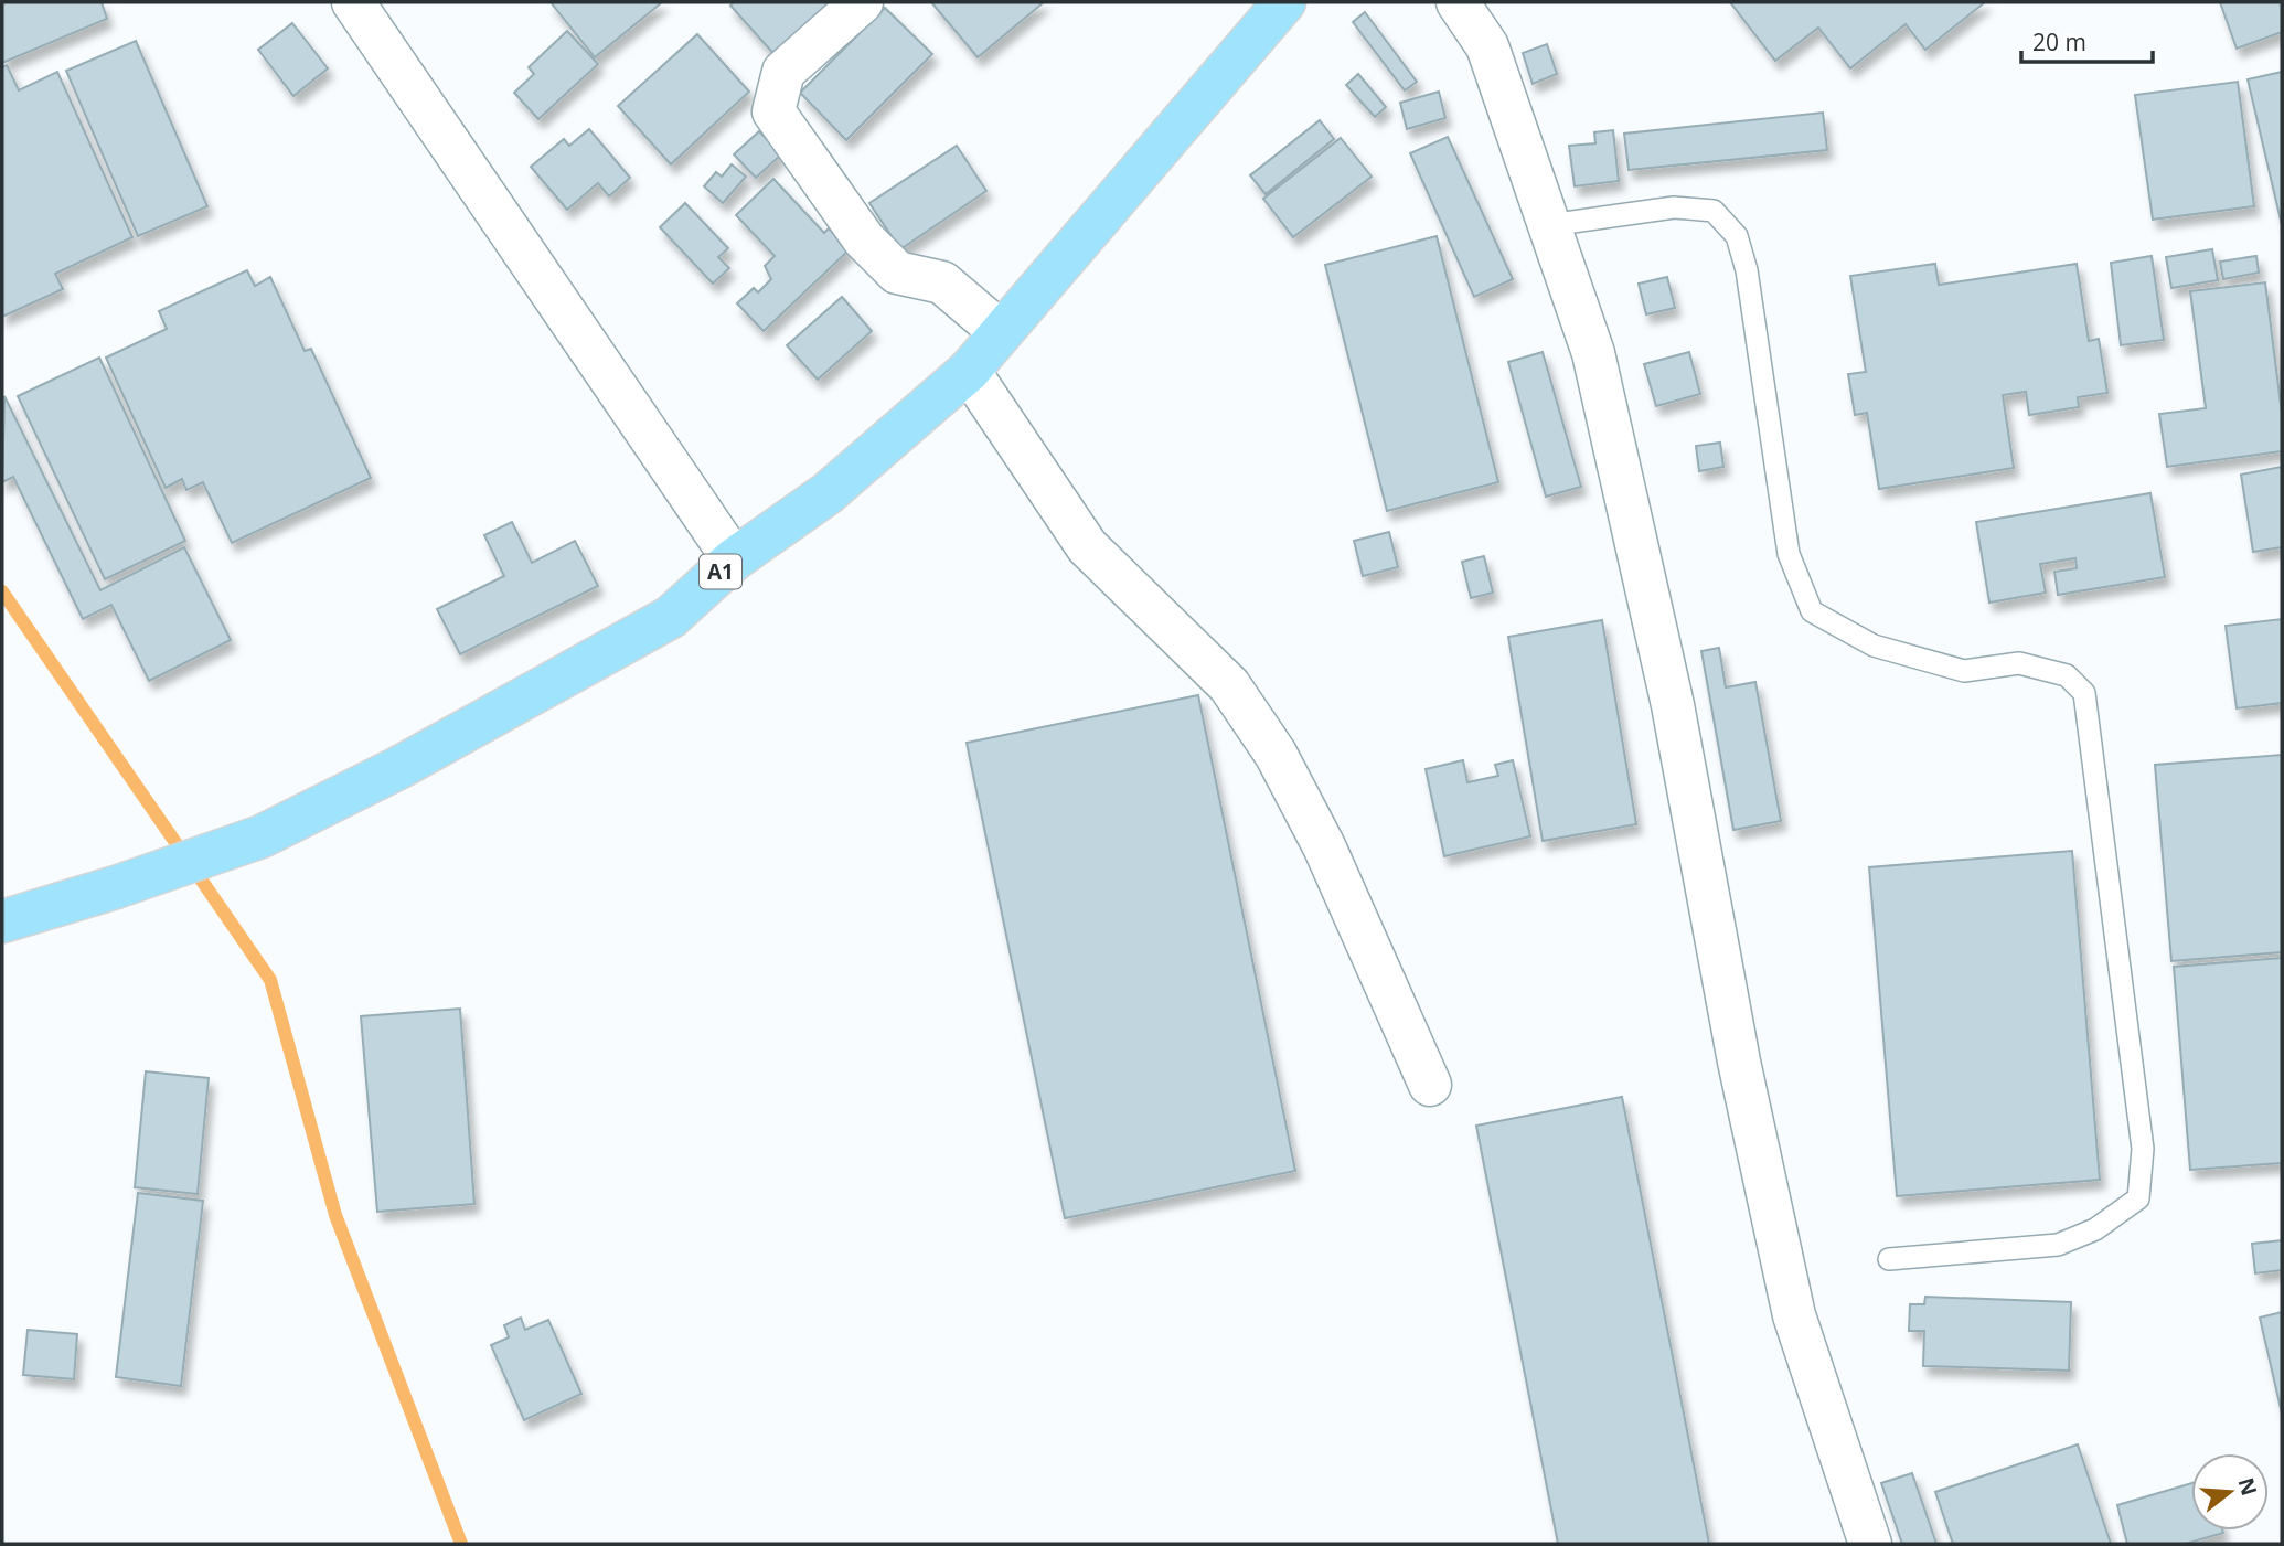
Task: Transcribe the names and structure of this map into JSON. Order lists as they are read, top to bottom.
{
  "streets": {
    "highway": ["A1"]
  },
  "scale_bar": "20 m",
  "north": "right"
}
